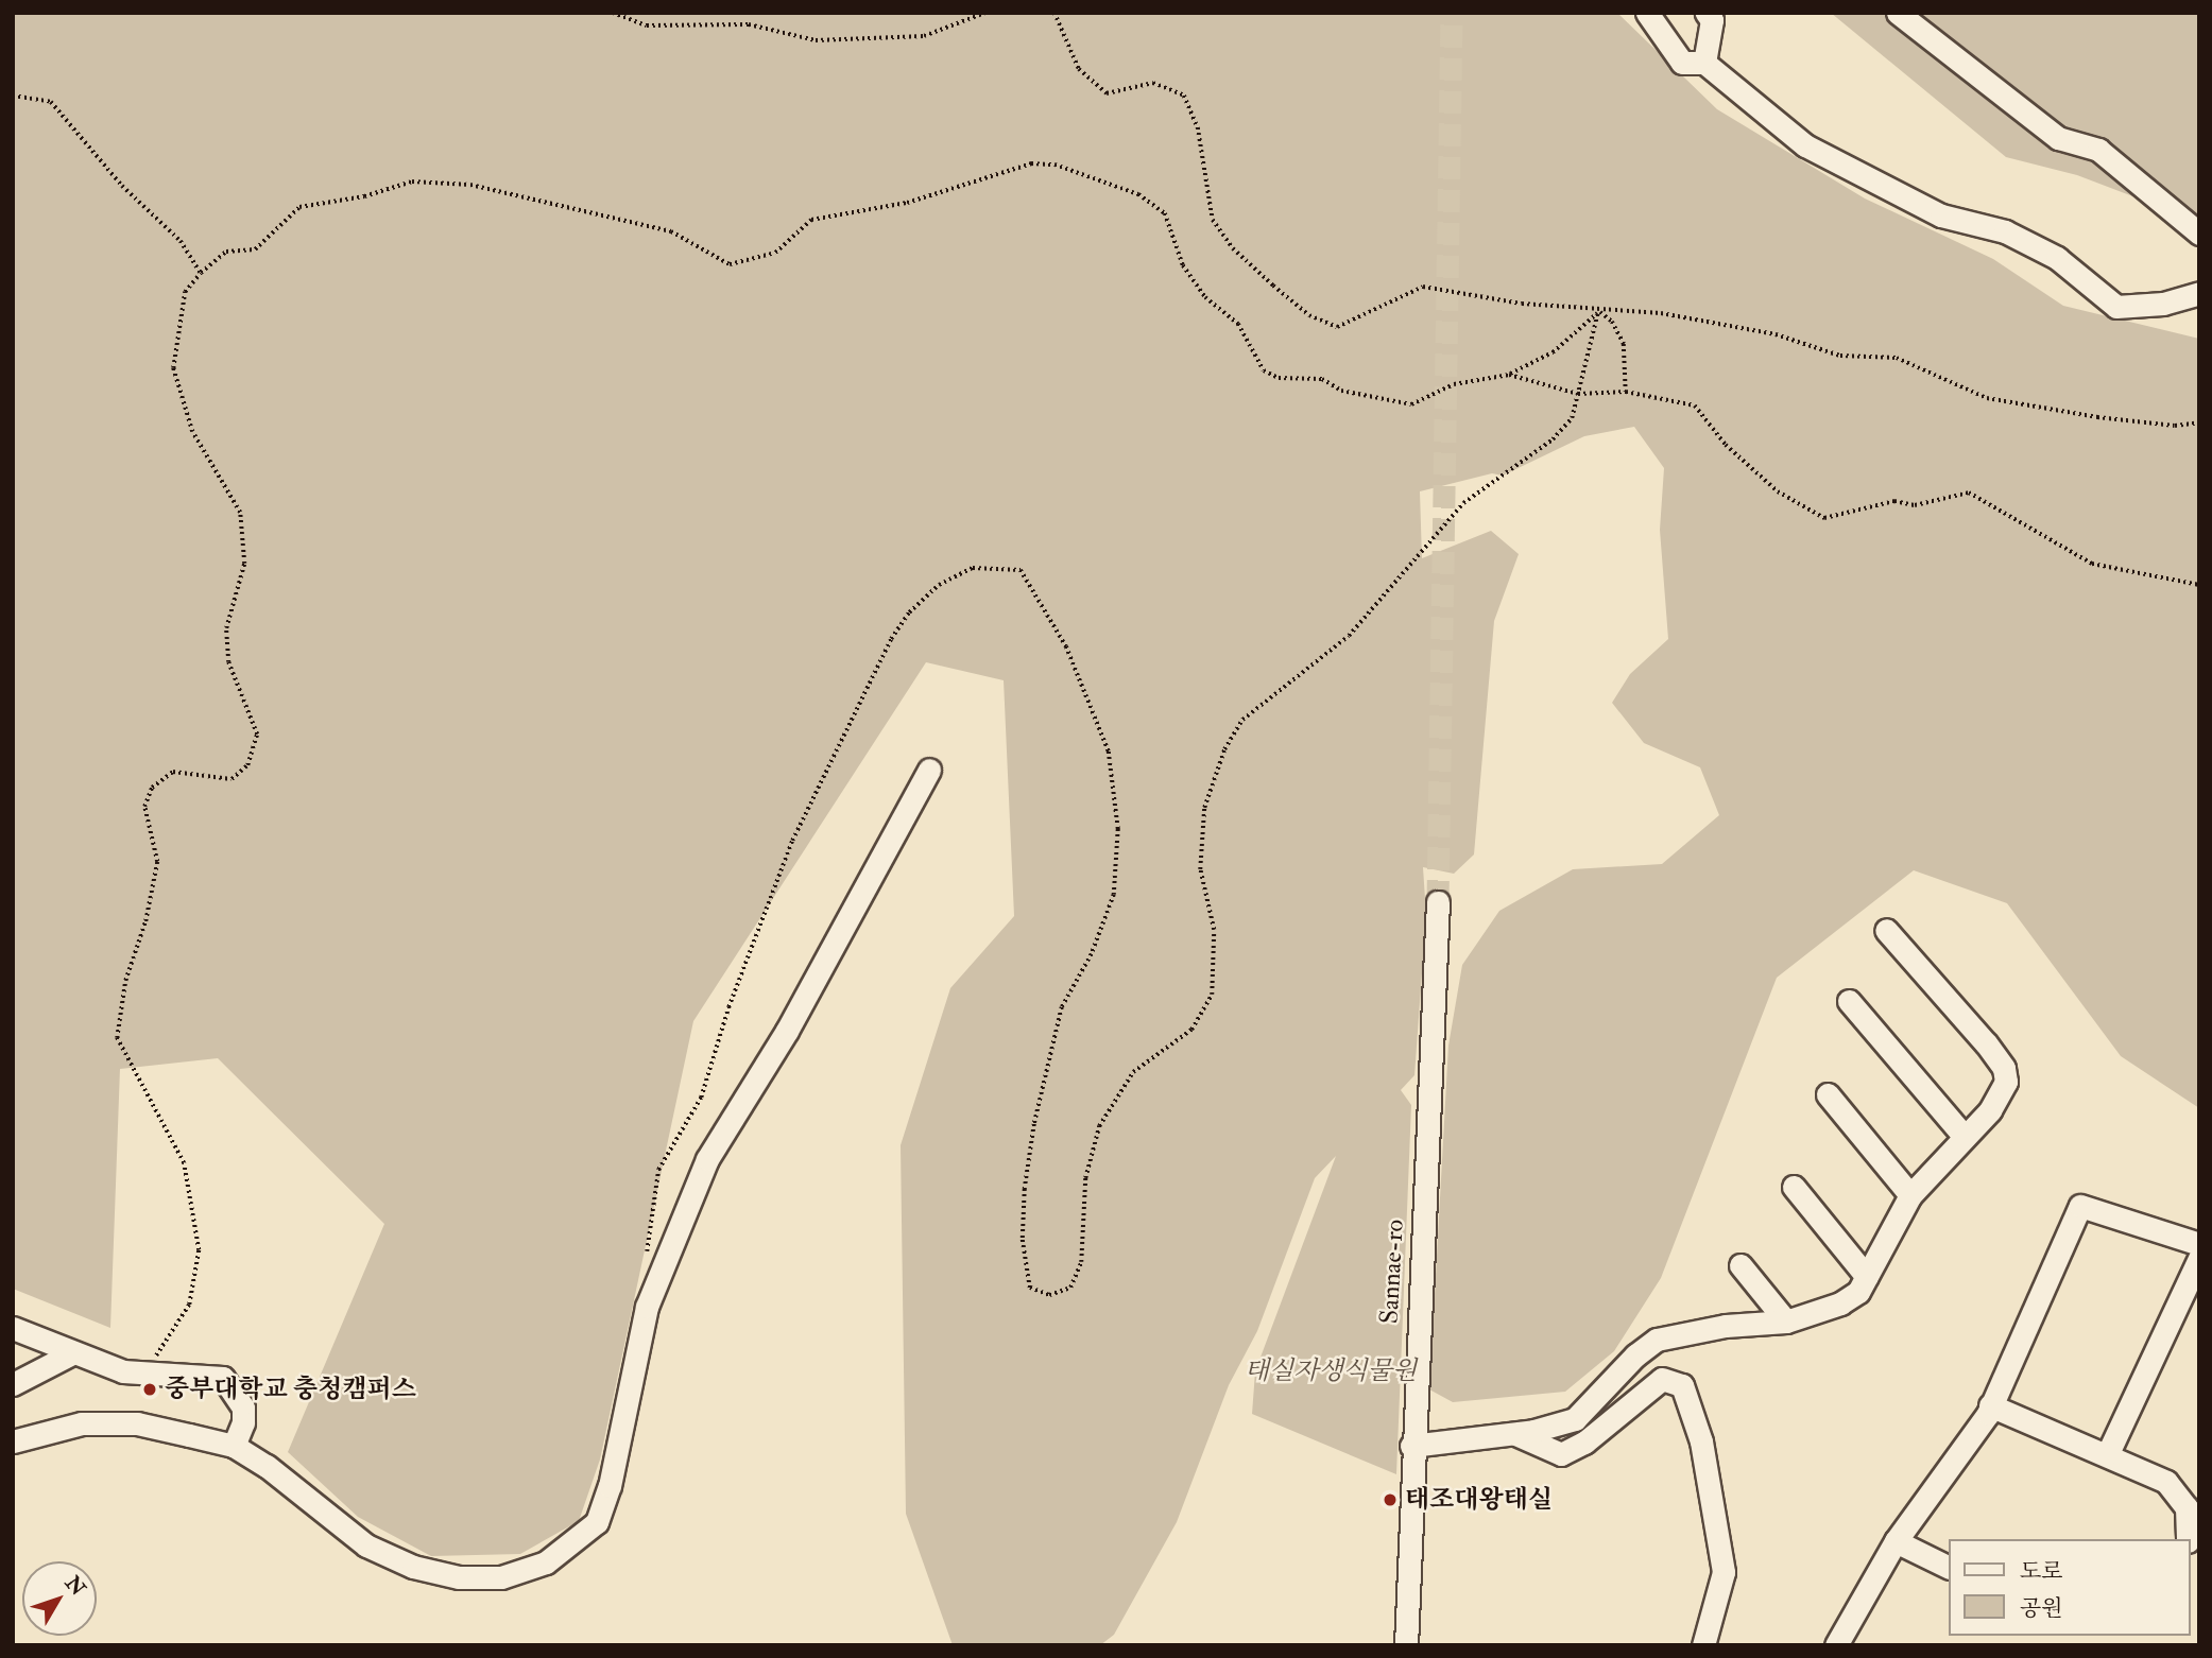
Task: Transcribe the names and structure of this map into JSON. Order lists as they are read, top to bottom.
{
  "streets": {
    "street": ["Sannae-ro"]
  },
  "parks": ["태실자생식물원"],
  "places": ["중부대학교 충청캠퍼스", "태조대왕태실"],
  "legend": ["도로", "공원"],
  "north": "top right"
}
